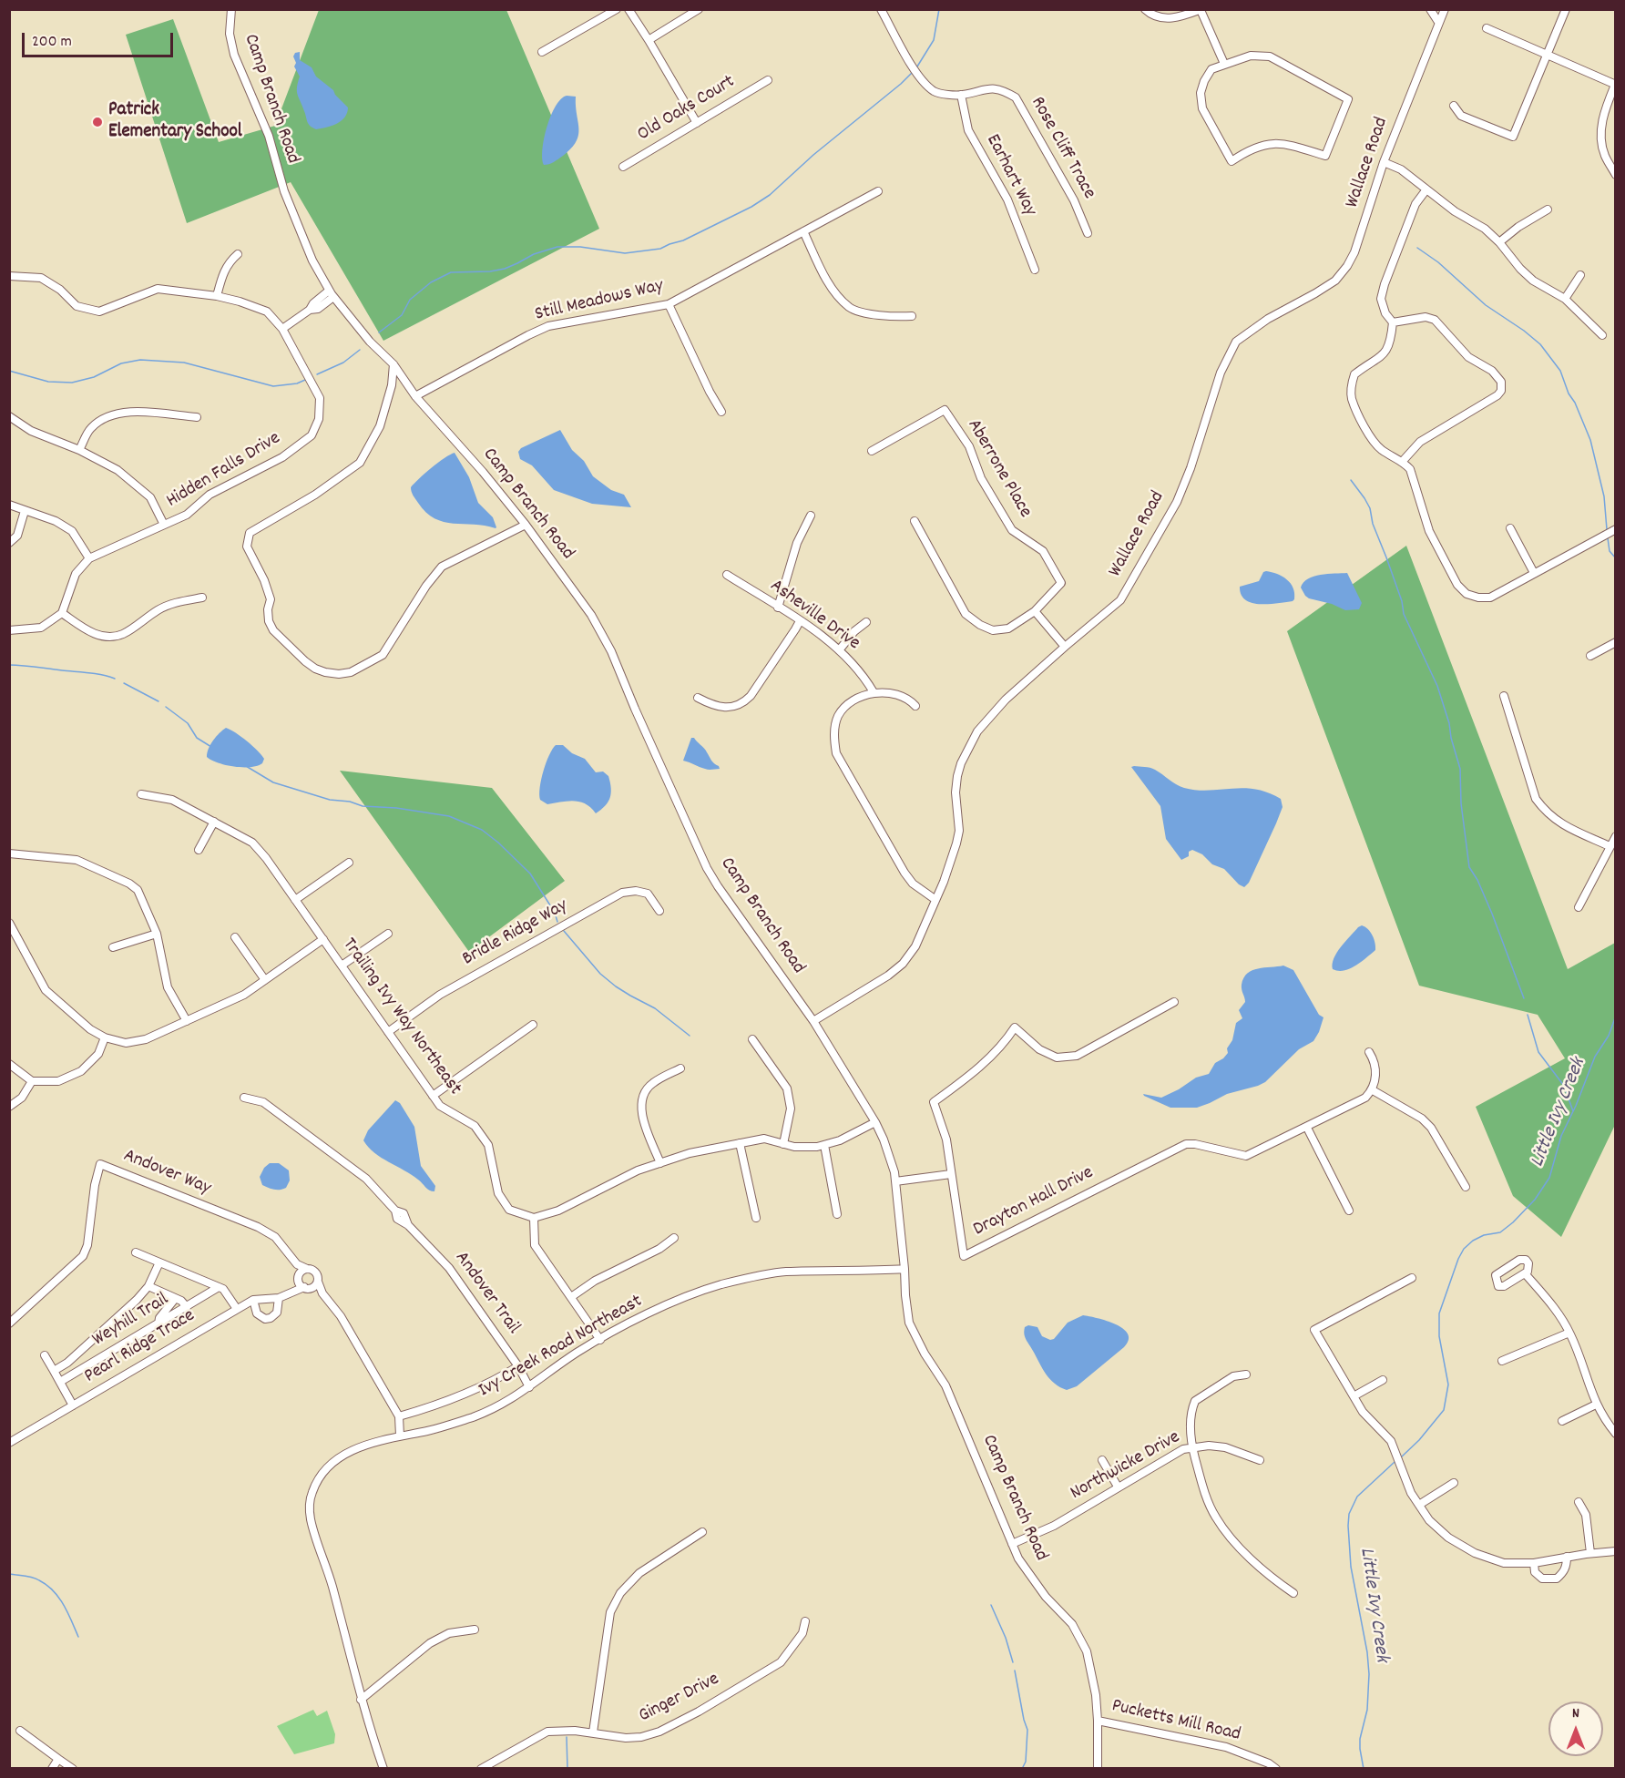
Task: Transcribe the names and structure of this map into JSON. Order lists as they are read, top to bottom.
{
  "streets": {
    "street": [
      "Camp Branch Road",
      "Old Oaks Court",
      "Rose Cliff Trace",
      "Wallace Road",
      "Earhart Way",
      "Still Meadows Way",
      "Aberrone Place",
      "Hidden Falls Drive",
      "Asheville Drive",
      "Bridle Ridge Way",
      "Trailing Ivy Way Northeast",
      "Andover Way",
      "Drayton Hall Drive",
      "Andover Trail",
      "Weyhill Trail",
      "Pearl Ridge Trace",
      "Ivy Creek Road Northeast",
      "Northwicke Drive",
      "Ginger Drive",
      "Pucketts Mill Road"
    ]
  },
  "crossings": [
    ["Camp Branch Road", "Wallace Road"],
    ["Camp Branch Road", "Still Meadows Way"],
    ["Camp Branch Road", "Ivy Creek Road Northeast"],
    ["Camp Branch Road", "Northwicke Drive"],
    ["Camp Branch Road", "Pucketts Mill Road"],
    ["Rose Cliff Trace", "Earhart Way"],
    ["Bridle Ridge Way", "Trailing Ivy Way Northeast"],
    ["Andover Way", "Pearl Ridge Trace"],
    ["Andover Trail", "Ivy Creek Road Northeast"]
  ],
  "water": ["Little Ivy Creek"],
  "places": ["Patrick Elementary School"],
  "scale_bar": "200 m",
  "north": "top"
}
